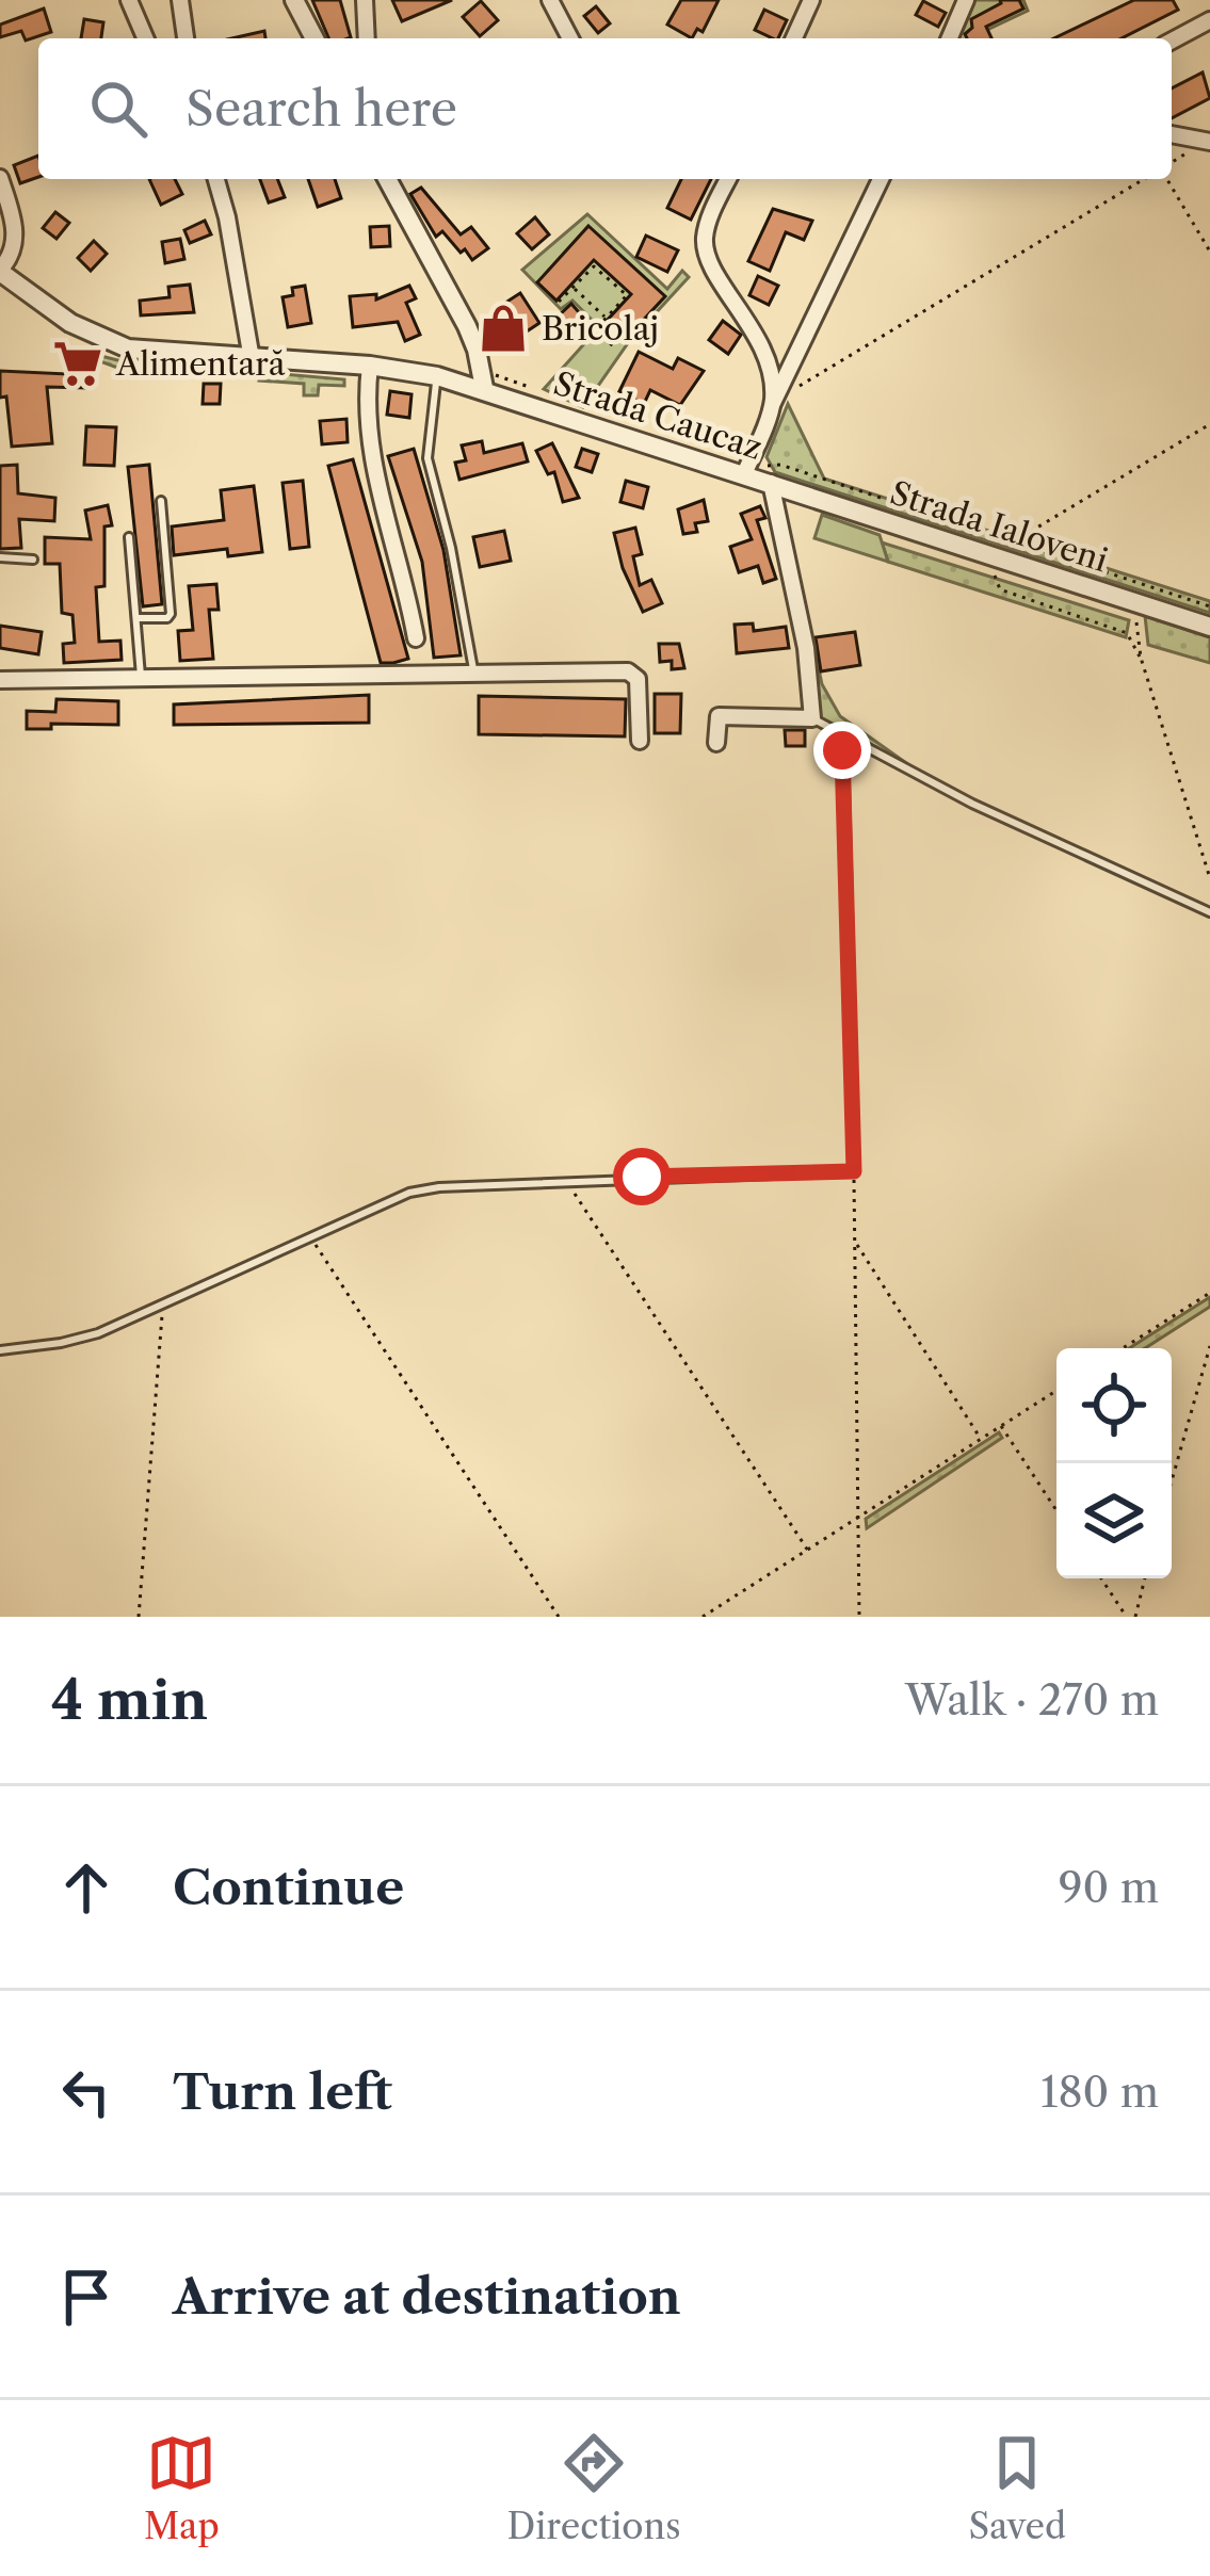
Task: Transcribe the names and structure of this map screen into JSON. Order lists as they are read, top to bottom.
{
  "streets": {
    "street": ["Strada Caucaz", "Strada Ialoveni"]
  },
  "crossings": [
    ["Strada Caucaz", "Strada Ialoveni"]
  ],
  "places": {
    "shop": ["Bricolaj"],
    "supermarket": ["Alimentară"]
  },
  "page": {
    "search": "Search here",
    "heading": ["4 min", "Walk · 270 m"],
    "list": [
      ["Continue", "90 m"],
      ["Turn left", "180 m"],
      "Arrive at destination"
    ],
    "nav": ["Map", "Directions", "Saved"]
  }
}
